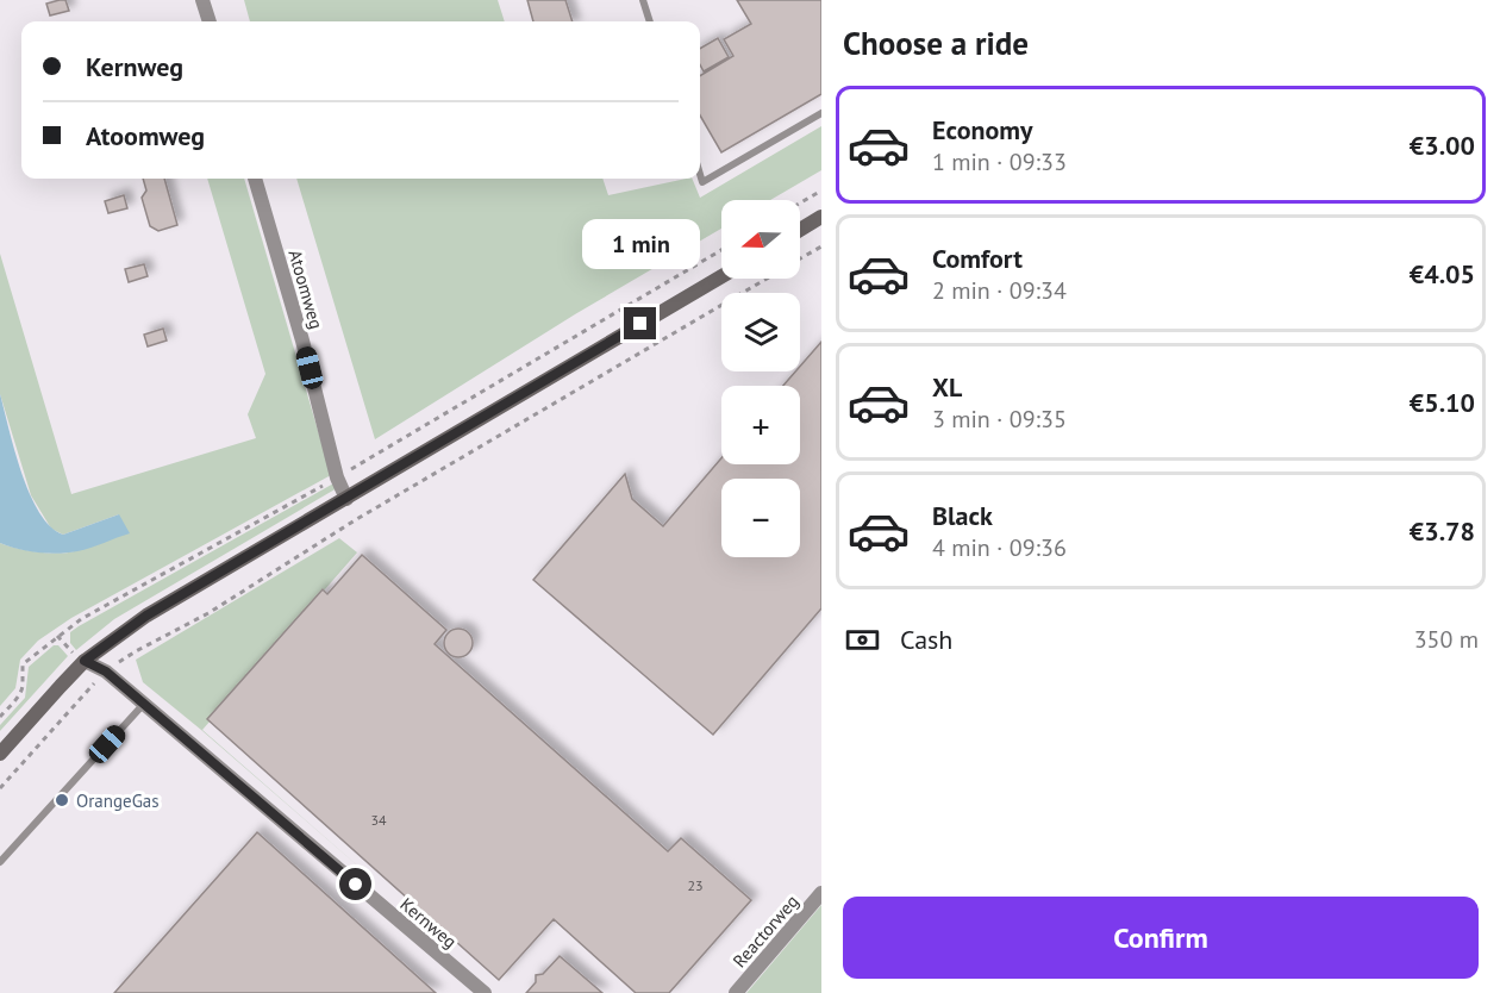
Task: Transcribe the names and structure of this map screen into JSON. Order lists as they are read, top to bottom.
{
  "streets": {
    "street": ["Atoomweg", "Kernweg", "Reactorweg"]
  },
  "places": ["OrangeGas"],
  "house_numbers": ["34", "23"],
  "north": "left",
  "page": {
    "heading": "Choose a ride",
    "banner": ["Kernweg", "Atoomweg"],
    "list": [
      {
        "name": "Economy",
        "note": "1 min · 09:33",
        "value": "€3.00"
      },
      {
        "name": "Comfort",
        "note": "2 min · 09:34",
        "value": "€4.05"
      },
      {
        "name": "XL",
        "note": "3 min · 09:35",
        "value": "€5.10"
      },
      {
        "name": "Black",
        "note": "4 min · 09:36",
        "value": "€3.78"
      }
    ],
    "map_buttons": ["+", "−"],
    "bubble": "1 min",
    "pay": ["Cash", "350 m"],
    "buttons": "Confirm"
  }
}
